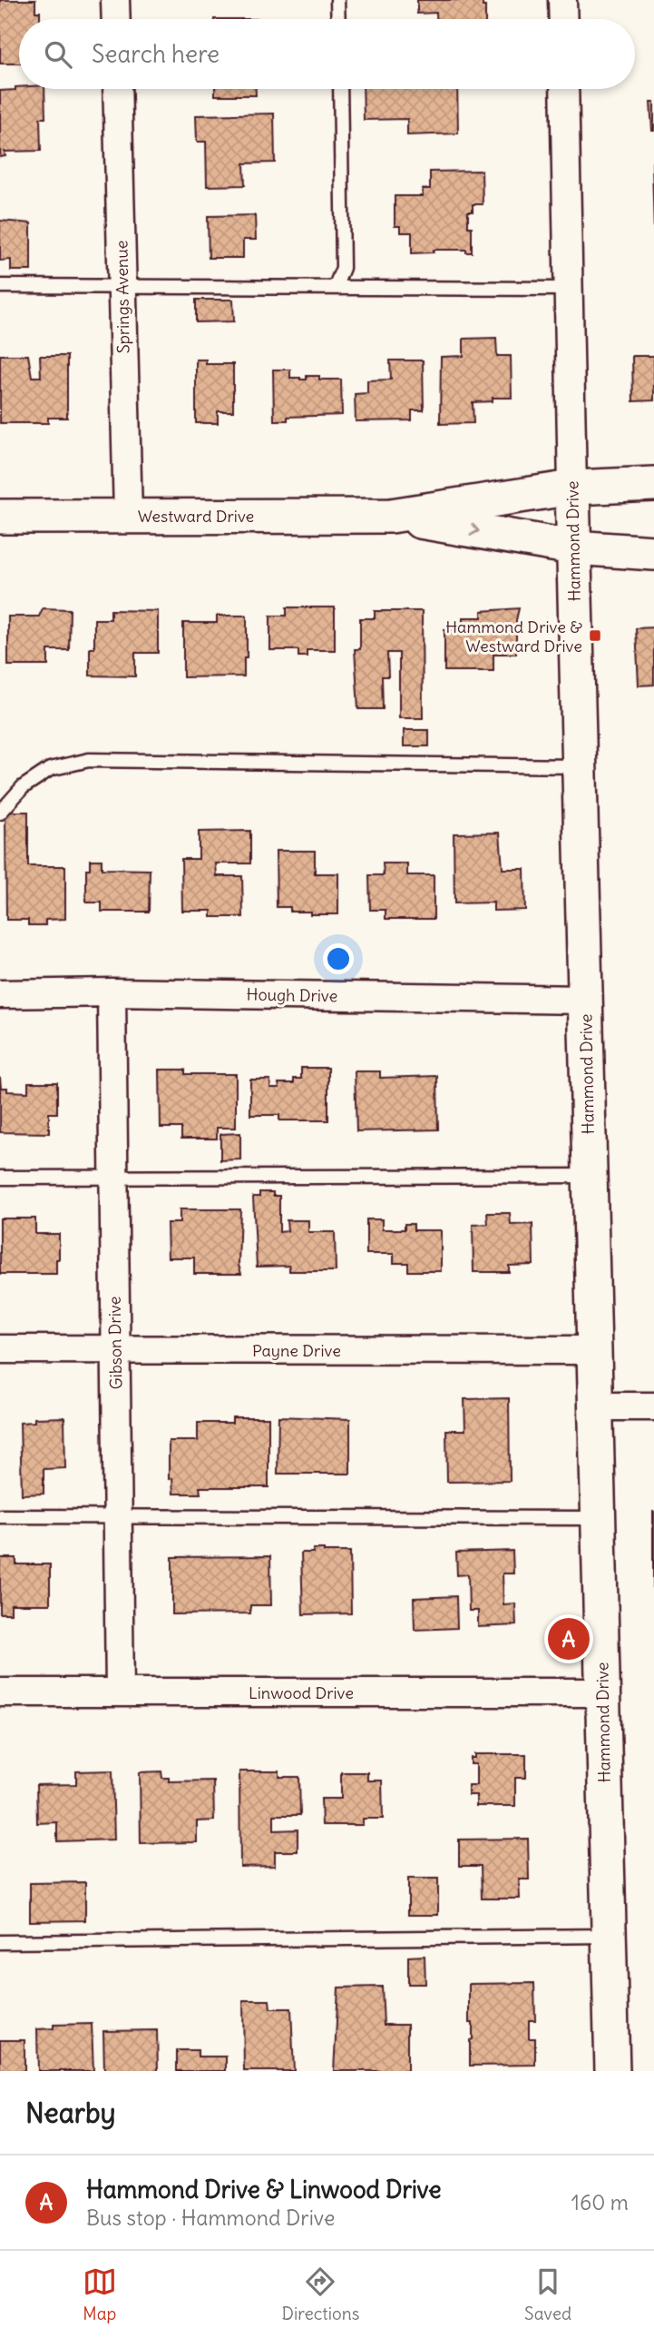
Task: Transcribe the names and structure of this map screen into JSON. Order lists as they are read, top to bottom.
{
  "streets": {
    "street": [
      "Springs Avenue",
      "Westward Drive",
      "Hammond Drive",
      "Hough Drive",
      "Gibson Drive",
      "Payne Drive",
      "Linwood Drive"
    ]
  },
  "crossings": [
    ["Springs Avenue", "Westward Drive"],
    ["Westward Drive", "Hammond Drive"],
    ["Hammond Drive", "Hough Drive"],
    ["Hammond Drive", "Payne Drive"],
    ["Hammond Drive", "Linwood Drive"],
    ["Hough Drive", "Gibson Drive"],
    ["Gibson Drive", "Payne Drive"],
    ["Gibson Drive", "Linwood Drive"]
  ],
  "places": {
    "transit": ["Hammond Drive & Westward Drive"]
  },
  "page": {
    "search": "Search here",
    "pins": "A",
    "heading": "Nearby",
    "list": [
      {
        "mark": "A",
        "name": "Hammond Drive & Linwood Drive",
        "note": "Bus stop · Hammond Drive",
        "value": "160 m"
      }
    ],
    "nav": ["Map", "Directions", "Saved"]
  }
}
